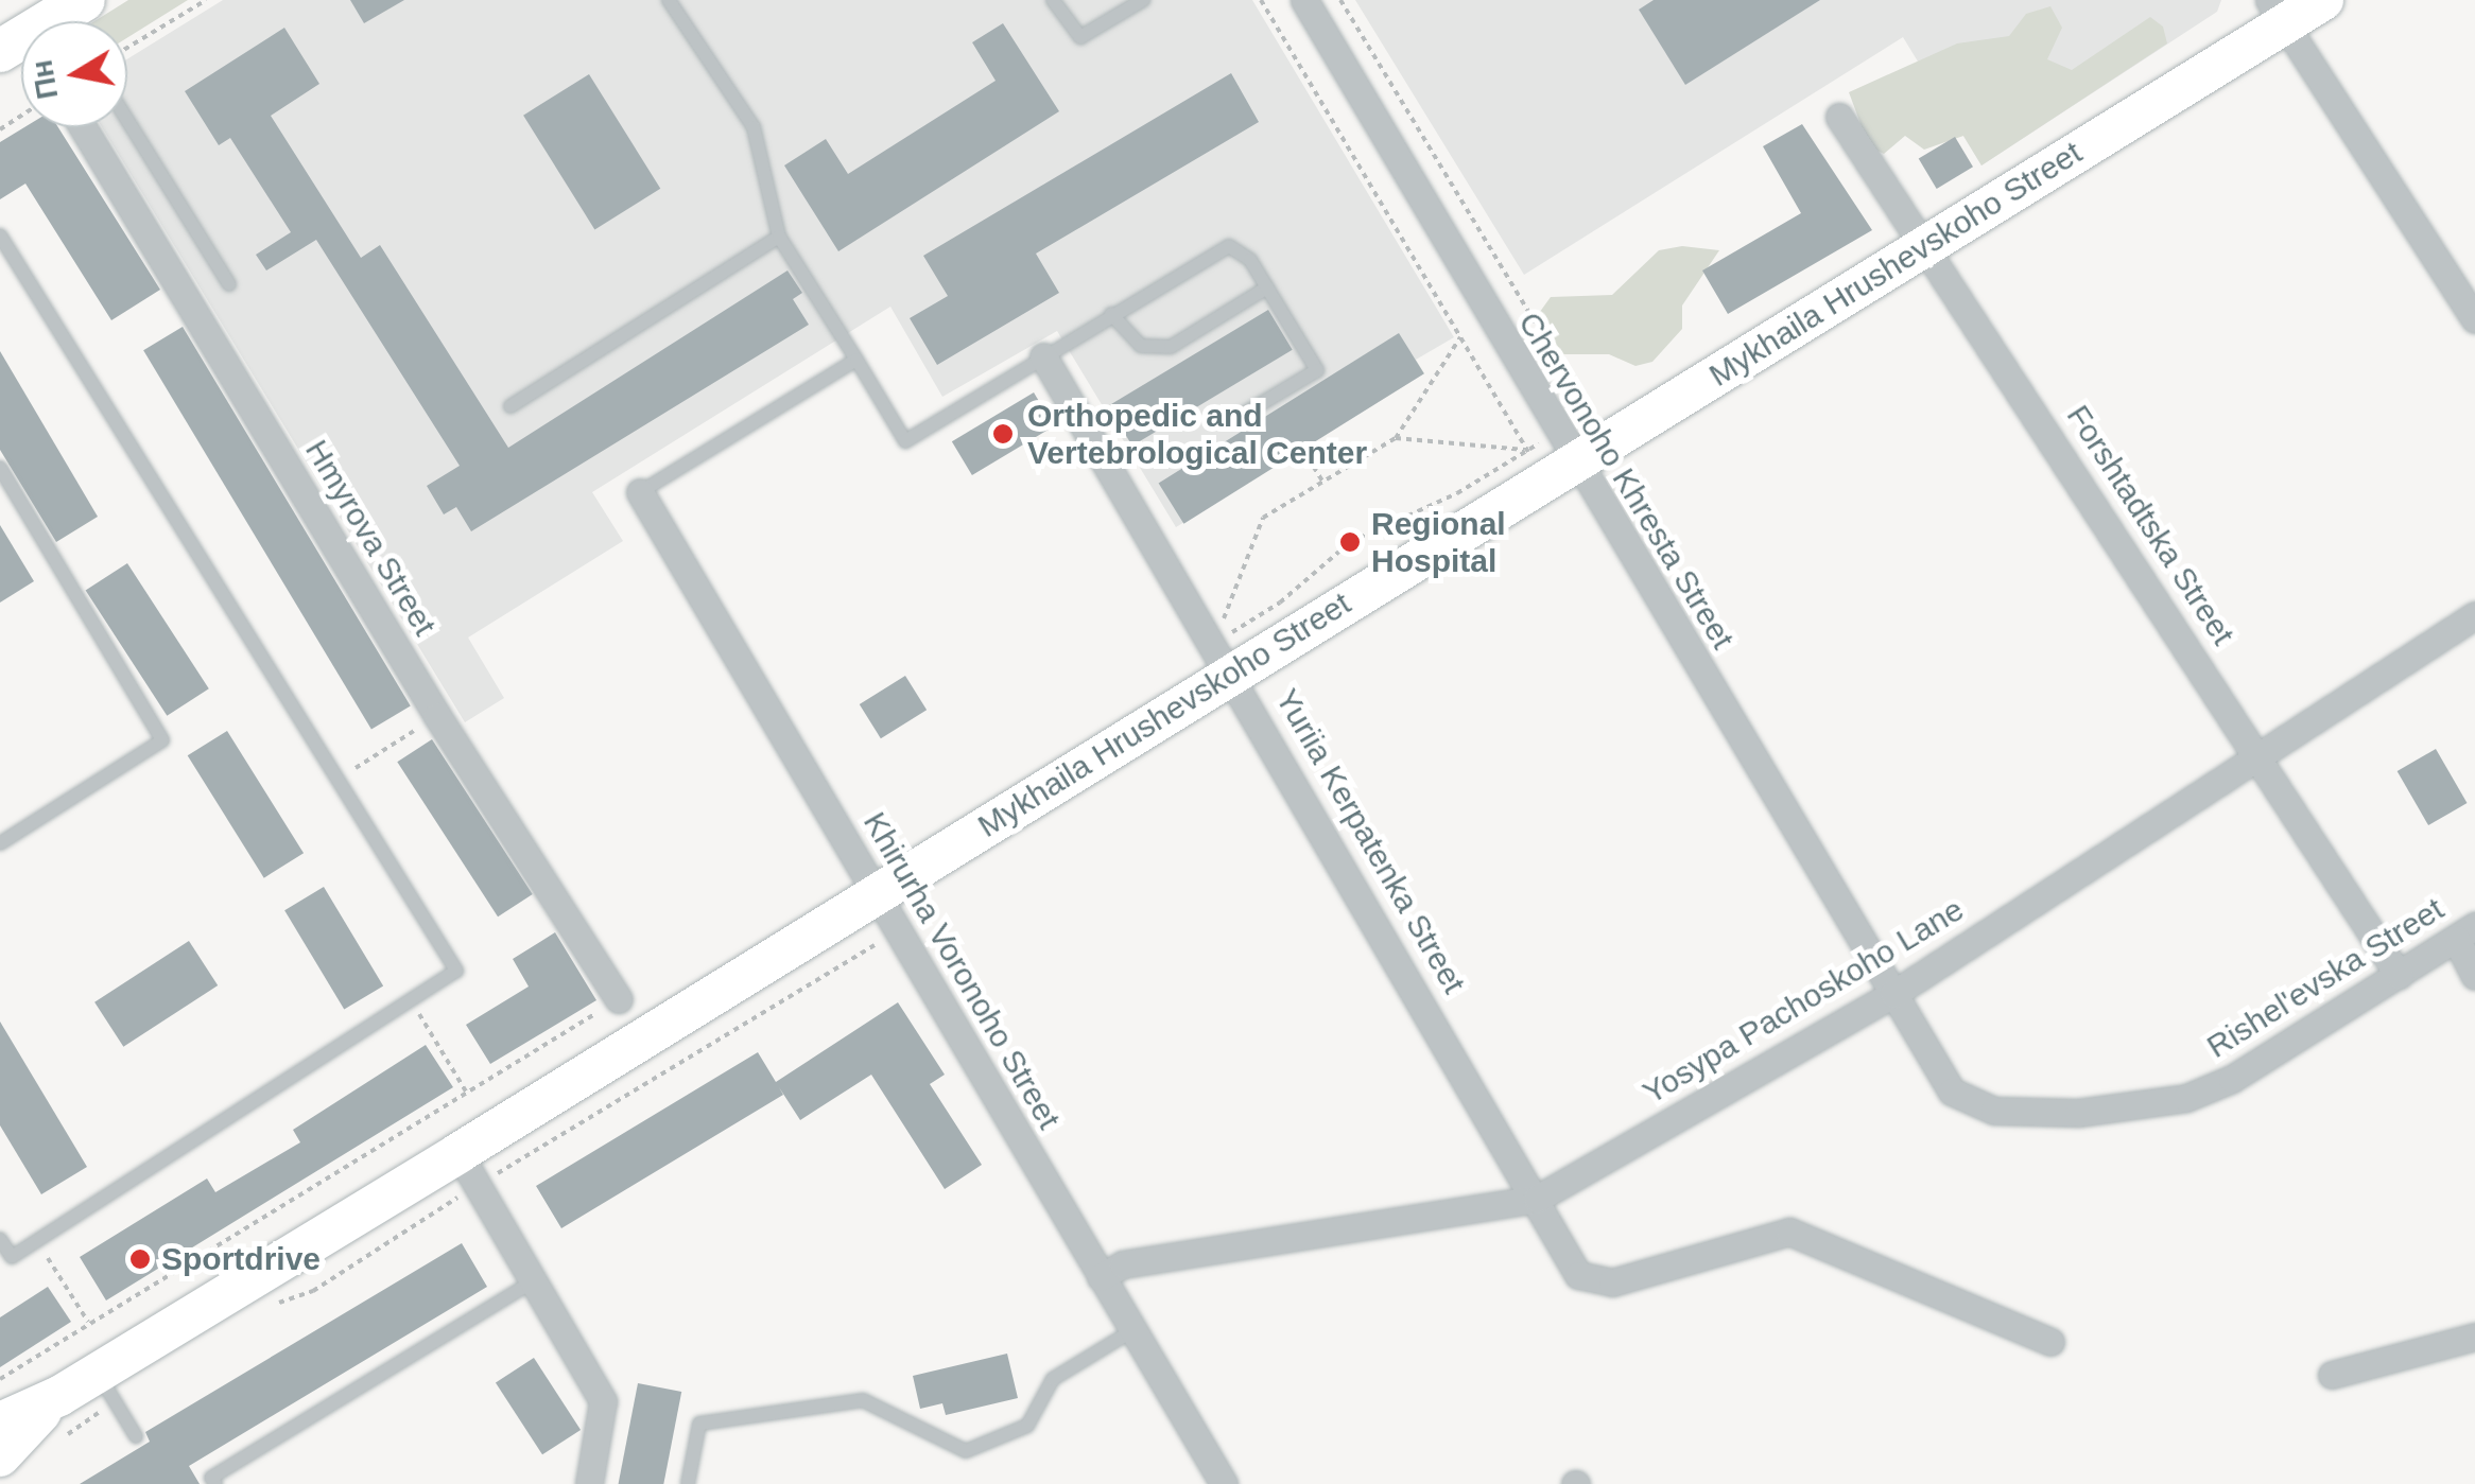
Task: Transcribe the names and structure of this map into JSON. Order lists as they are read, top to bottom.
{
  "streets": {
    "street": [
      "Mykhaila Hrushevskoho Street",
      "Chervonoho Khresta Street",
      "Forshtadtska Street",
      "Hmyrova Street",
      "Yuriia Kerpatenka Street",
      "Khirurha Voronoho Street",
      "Rishel'evska Street",
      "Yosypa Pachoskoho Lane"
    ]
  },
  "crossings": [
    ["Mykhaila Hrushevskoho Street", "Chervonoho Khresta Street"],
    ["Mykhaila Hrushevskoho Street", "Forshtadtska Street"],
    ["Mykhaila Hrushevskoho Street", "Yuriia Kerpatenka Street"],
    ["Mykhaila Hrushevskoho Street", "Khirurha Voronoho Street"],
    ["Chervonoho Khresta Street", "Rishel'evska Street"],
    ["Chervonoho Khresta Street", "Yosypa Pachoskoho Lane"],
    ["Forshtadtska Street", "Rishel'evska Street"],
    ["Forshtadtska Street", "Yosypa Pachoskoho Lane"],
    ["Yuriia Kerpatenka Street", "Yosypa Pachoskoho Lane"],
    ["Khirurha Voronoho Street", "Yosypa Pachoskoho Lane"],
    ["Rishel'evska Street", "Yosypa Pachoskoho Lane"]
  ],
  "places": ["Orthopedic and Vertebrological Center", "Regional Hospital", "Sportdrive"],
  "north": "left"
}
